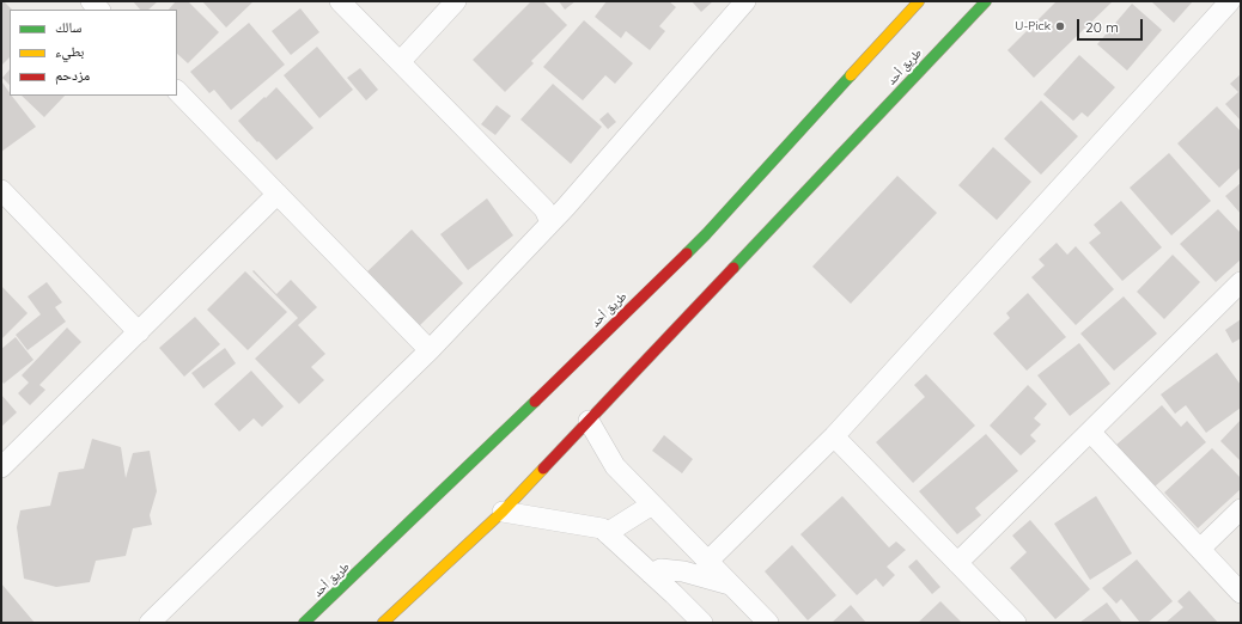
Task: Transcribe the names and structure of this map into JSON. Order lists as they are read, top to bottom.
{
  "streets": {
    "main road": ["طريق أحد"]
  },
  "places": ["U-Pick"],
  "legend": ["سالك", "بطيء", "مزدحم"],
  "scale_bar": "20 m"
}
